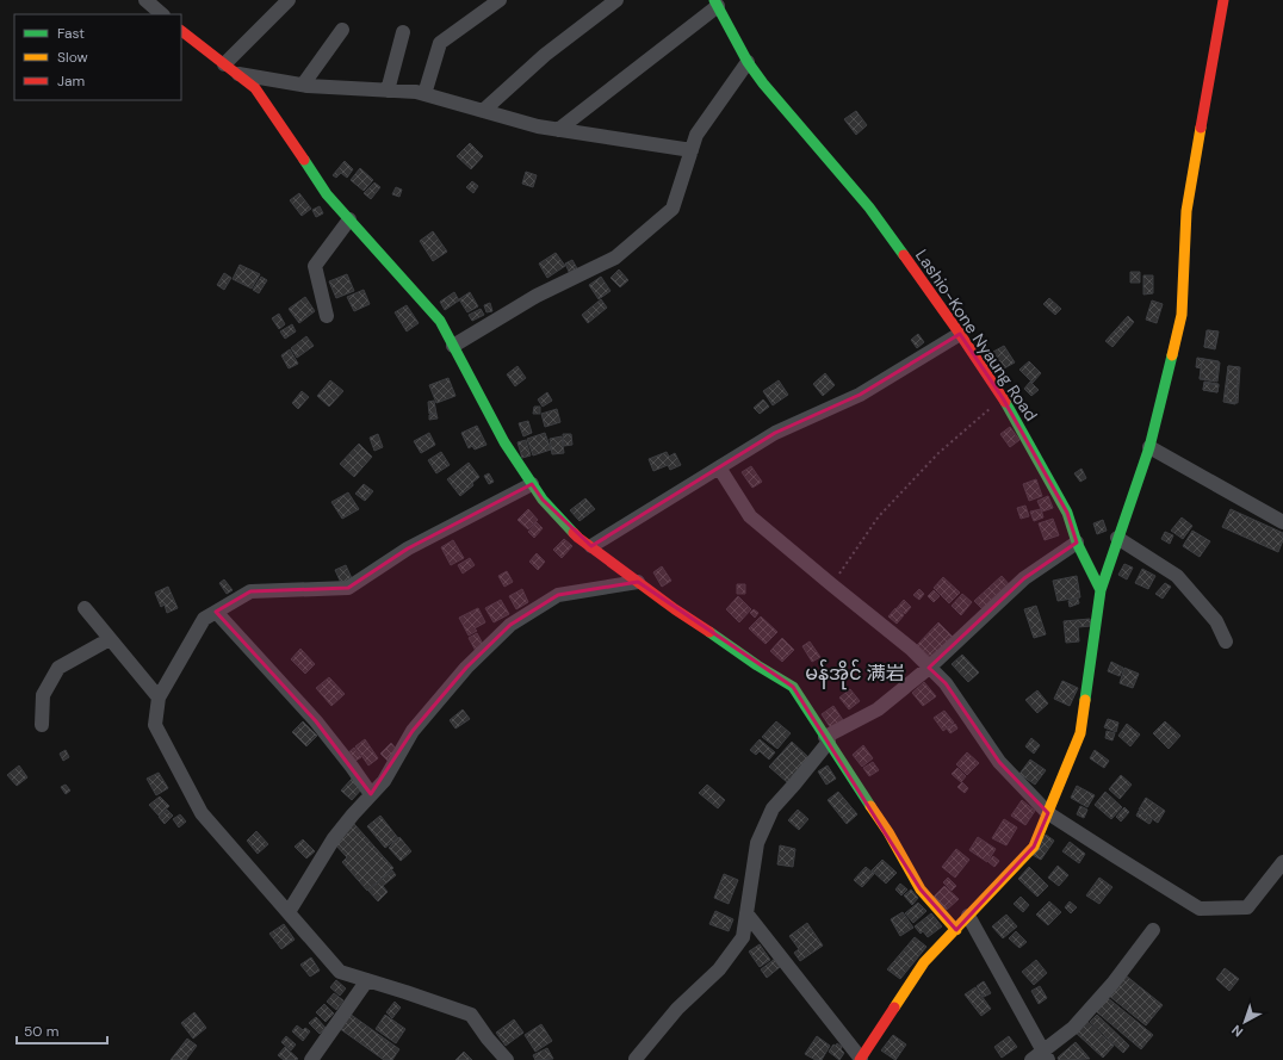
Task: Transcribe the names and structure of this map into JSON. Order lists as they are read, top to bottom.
{
  "streets": {
    "street": ["Lashio-Kone Nyaung Road"]
  },
  "districts": ["မန်အိုင် 满岩"],
  "legend": ["Fast", "Slow", "Jam"],
  "scale_bar": "50 m",
  "north": "bottom left"
}
